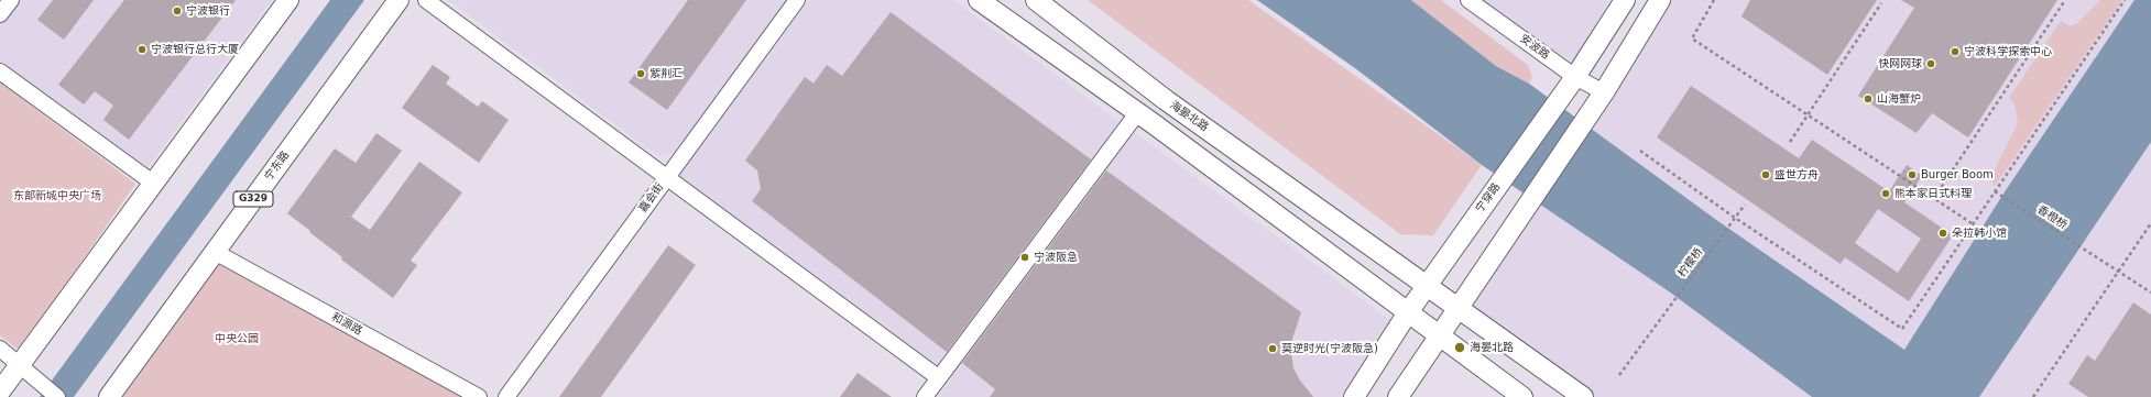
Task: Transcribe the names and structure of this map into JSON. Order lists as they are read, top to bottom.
{
  "streets": {
    "main road": [
      "海晏北路",
      "宁东路",
      "宁穿路",
      "G329"
    ],
    "street": ["安波路", "嘉会街", "和源路"],
    "path": ["香橙桥", "柠檬桥"]
  },
  "crossings": [
    ["安波路", "宁穿路"],
    ["海晏北路", "宁穿路"],
    ["宁东路", "和源路"]
  ],
  "parks": ["东部新城中央广场", "中央公园"],
  "places": [
    "宁波银行",
    "宁波银行总行大厦",
    "宁波科学探索中心",
    "快网网球",
    "紫荆汇",
    "山海蟹炉",
    "盛世方舟",
    "Burger Boom",
    "熊本家日式料理",
    "朵拉韩小馆",
    "宁波阪急",
    "海晏北路",
    "莫逆时光(宁波阪急)"
  ]
}
